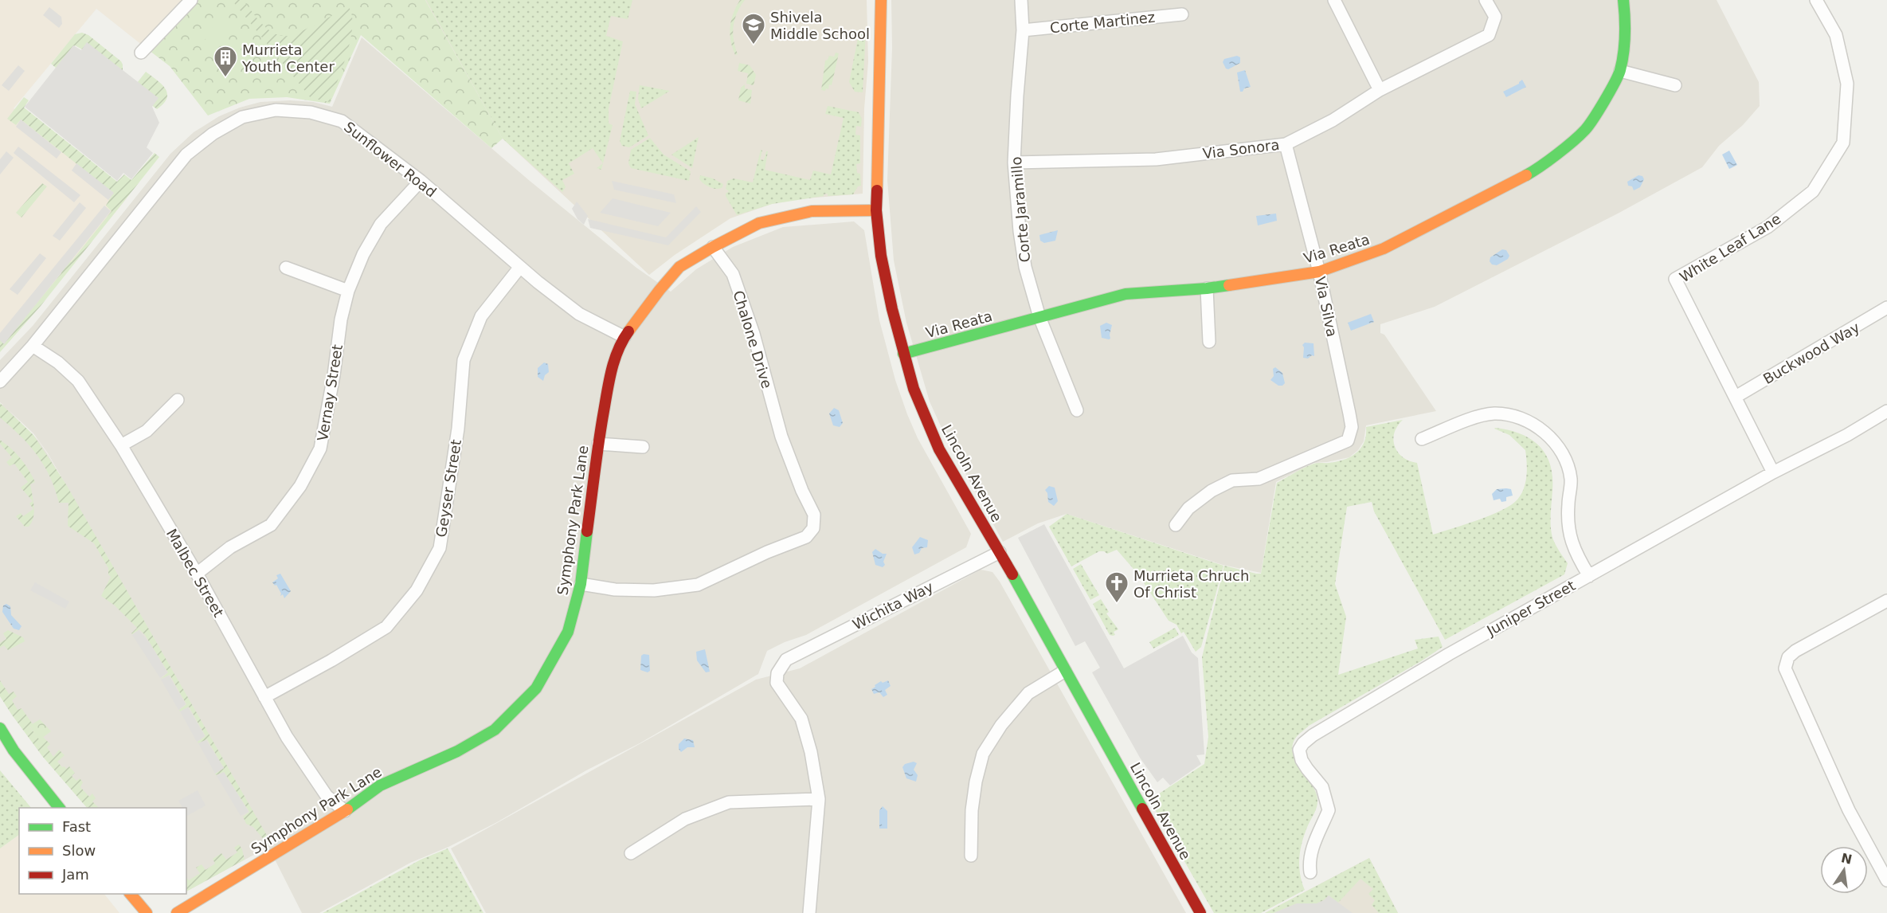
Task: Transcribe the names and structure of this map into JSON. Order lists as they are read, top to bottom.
{
  "streets": {
    "street": [
      "Corte Martinez",
      "Via Sonora",
      "Sunflower Road",
      "Corte Jaramillo",
      "White Leaf Lane",
      "Via Reata",
      "Via Silva",
      "Chalone Drive",
      "Buckwood Way",
      "Vernay Street",
      "Lincoln Avenue",
      "Geyser Street",
      "Symphony Park Lane",
      "Malbec Street",
      "Wichita Way",
      "Juniper Street"
    ]
  },
  "crossings": [
    ["Corte Martinez", "Corte Jaramillo"],
    ["Via Sonora", "Corte Jaramillo"],
    ["Via Sonora", "Via Silva"],
    ["Sunflower Road", "Vernay Street"],
    ["Sunflower Road", "Geyser Street"],
    ["Sunflower Road", "Symphony Park Lane"],
    ["Sunflower Road", "Malbec Street"],
    ["Corte Jaramillo", "Via Reata"],
    ["White Leaf Lane", "Buckwood Way"],
    ["White Leaf Lane", "Juniper Street"],
    ["Via Reata", "Via Silva"],
    ["Via Reata", "Lincoln Avenue"],
    ["Chalone Drive", "Symphony Park Lane"],
    ["Vernay Street", "Malbec Street"],
    ["Lincoln Avenue", "Symphony Park Lane"],
    ["Lincoln Avenue", "Wichita Way"],
    ["Geyser Street", "Malbec Street"],
    ["Symphony Park Lane", "Malbec Street"]
  ],
  "places": {
    "school or university": ["Shivela Middle School"],
    "building": ["Murrieta Youth Center"],
    "church": ["Murrieta Chruch Of Christ"]
  },
  "legend": ["Fast", "Slow", "Jam"],
  "north": "top"
}
